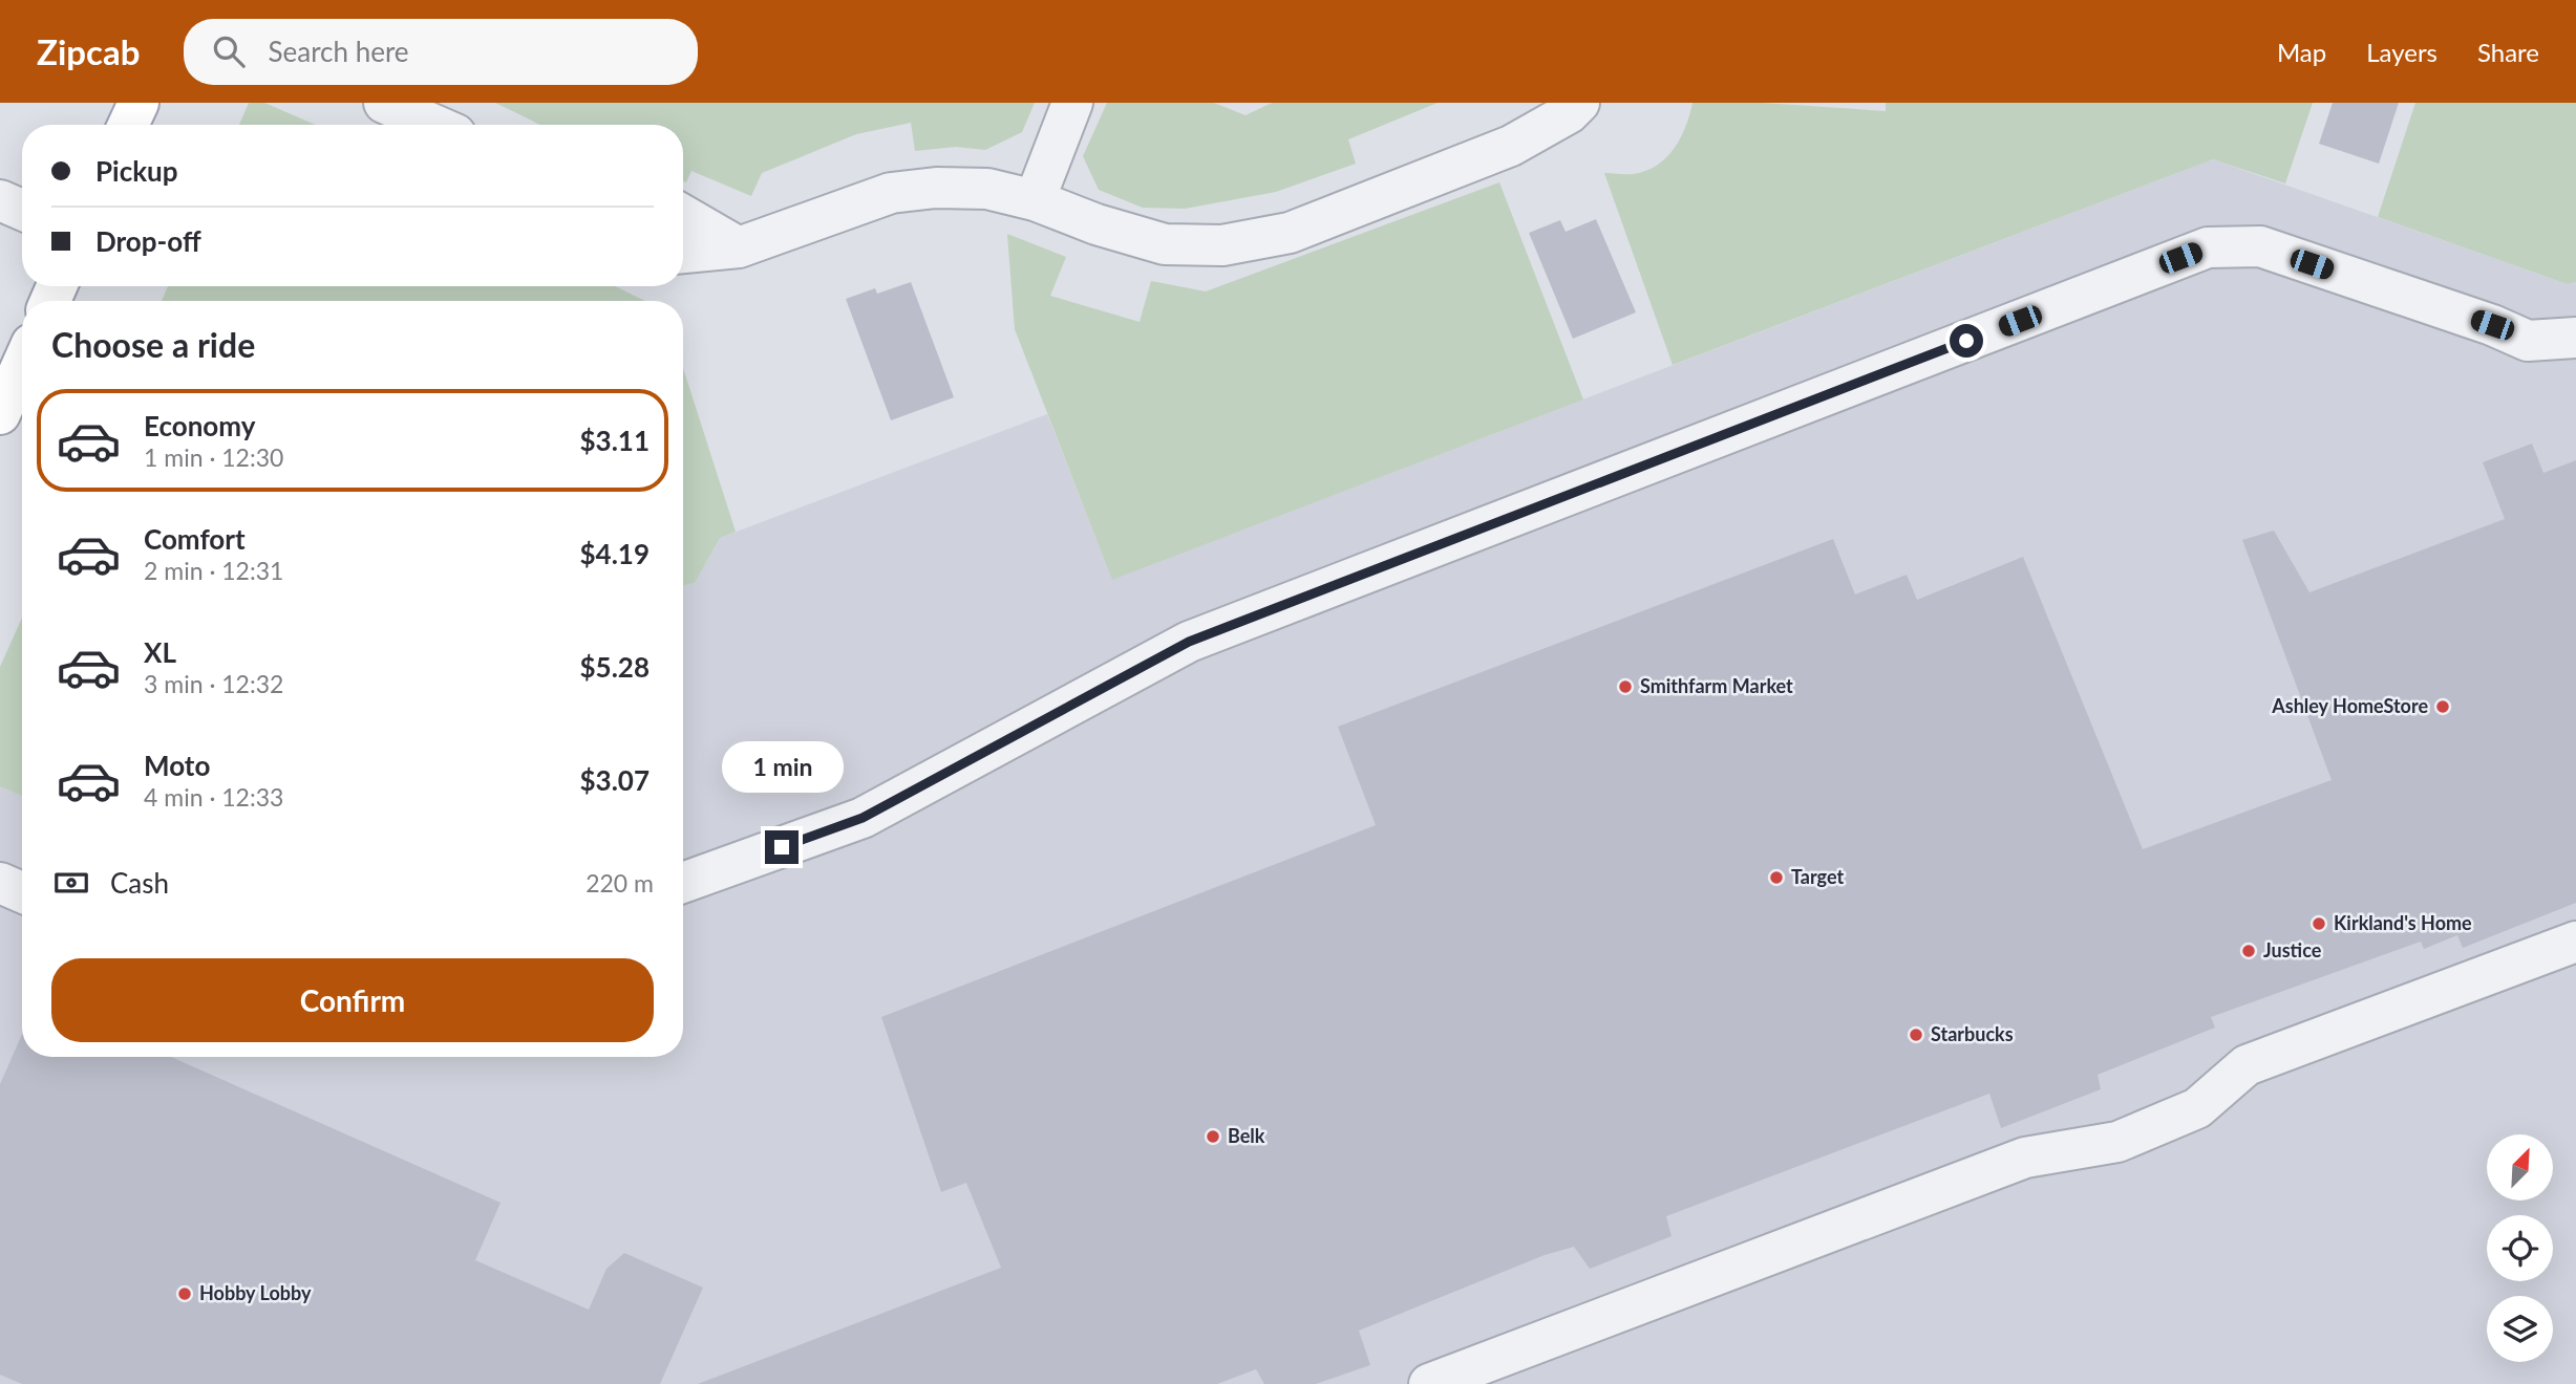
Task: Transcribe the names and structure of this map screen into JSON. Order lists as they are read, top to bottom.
{
  "places": [
    "Smithfarm Market",
    "Ashley HomeStore",
    "Target",
    "Kirkland's Home",
    "Justice",
    "Starbucks",
    "Belk",
    "Hobby Lobby"
  ],
  "north": "top right",
  "page": {
    "header": "Zipcab",
    "search": "Search here",
    "nav": ["Map", "Layers", "Share"],
    "banner": ["Pickup", "Drop-off"],
    "heading": "Choose a ride",
    "list": [
      {
        "name": "Economy",
        "note": "1 min · 12:30",
        "value": "$3.11"
      },
      {
        "name": "Comfort",
        "note": "2 min · 12:31",
        "value": "$4.19"
      },
      {
        "name": "XL",
        "note": "3 min · 12:32",
        "value": "$5.28"
      },
      {
        "name": "Moto",
        "note": "4 min · 12:33",
        "value": "$3.07"
      }
    ],
    "bubble": "1 min",
    "pay": ["Cash", "220 m"],
    "buttons": "Confirm"
  }
}
